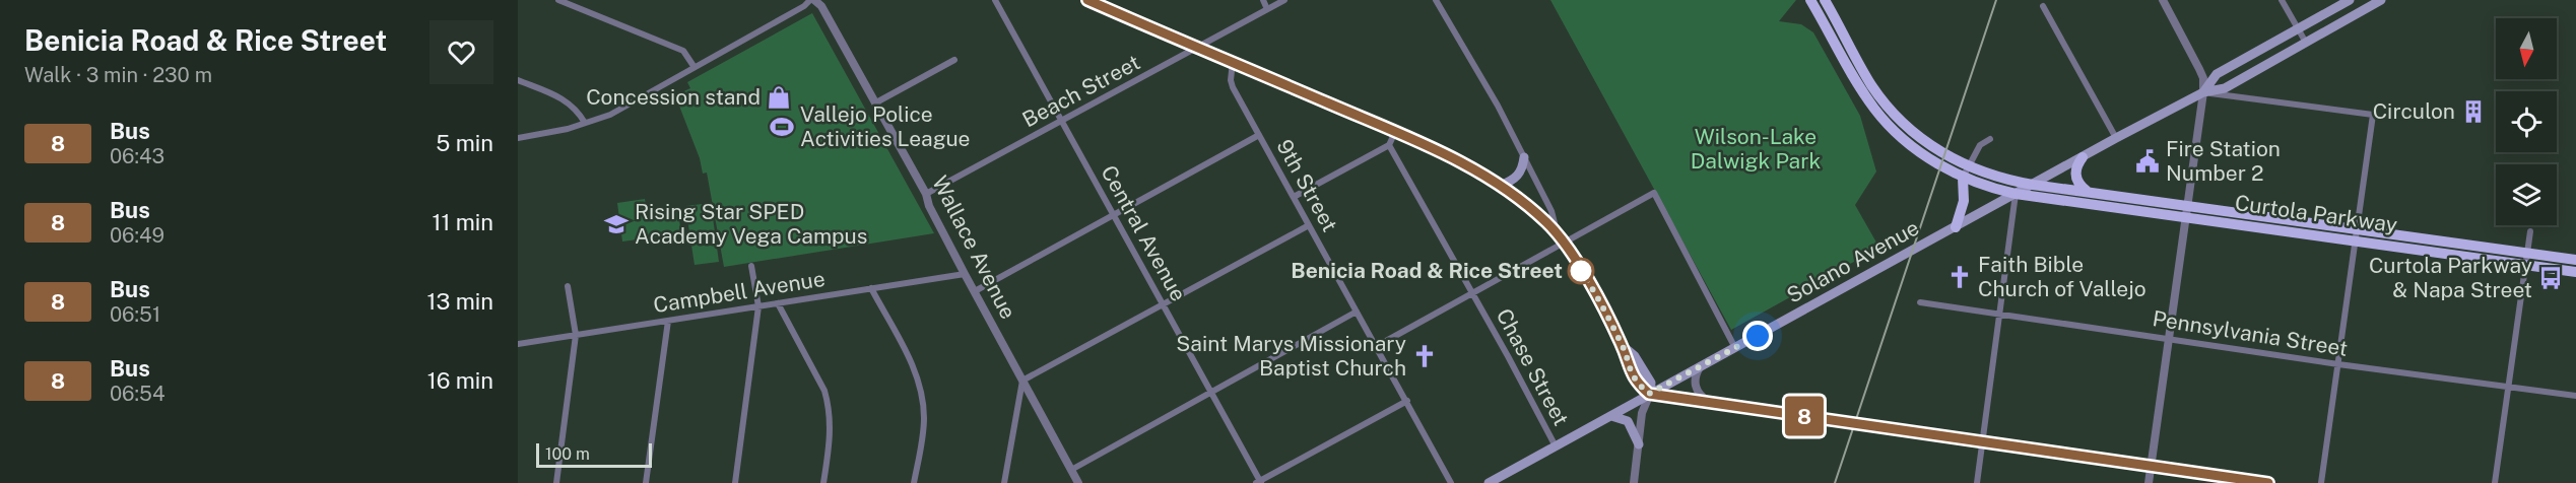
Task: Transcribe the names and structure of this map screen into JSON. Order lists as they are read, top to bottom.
{
  "streets": {
    "main road": ["Curtola Parkway", "Solano Avenue"],
    "street": [
      "Beach Street",
      "9th Street",
      "Central Avenue",
      "Wallace Avenue",
      "Campbell Avenue",
      "Pennsylvania Street",
      "Chase Street"
    ]
  },
  "crossings": [
    ["Beach Street", "Central Avenue"],
    ["Beach Street", "Wallace Avenue"],
    ["Curtola Parkway", "Solano Avenue"],
    ["Wallace Avenue", "Campbell Avenue"],
    ["Solano Avenue", "Chase Street"]
  ],
  "parks": ["Wilson-Lake Dalwigk Park"],
  "places": {
    "shop": ["Concession stand"],
    "building": ["Circulon"],
    "sports": ["Vallejo Police Activities League"],
    "public building": ["Fire Station Number 2"],
    "school or university": ["Rising Star SPED Academy Vega Campus"],
    "other": ["Benicia Road & Rice Street"],
    "church": ["Faith Bible Church of Vallejo", "Saint Marys Missionary Baptist Church"],
    "bus stop": ["Curtola Parkway & Napa Street"]
  },
  "lines": ["bus line 8"],
  "scale_bar": "100 m",
  "north": "bottom",
  "page": {
    "heading": ["Benicia Road & Rice Street", "Walk · 3 min · 230 m"],
    "on_map": "8",
    "list": [
      {
        "mark": "8",
        "name": "Bus",
        "note": "06:43",
        "value": "5 min"
      },
      {
        "mark": "8",
        "name": "Bus",
        "note": "06:49",
        "value": "11 min"
      },
      {
        "mark": "8",
        "name": "Bus",
        "note": "06:51",
        "value": "13 min"
      },
      {
        "mark": "8",
        "name": "Bus",
        "note": "06:54",
        "value": "16 min"
      }
    ],
    "scale": "100 m"
  }
}
